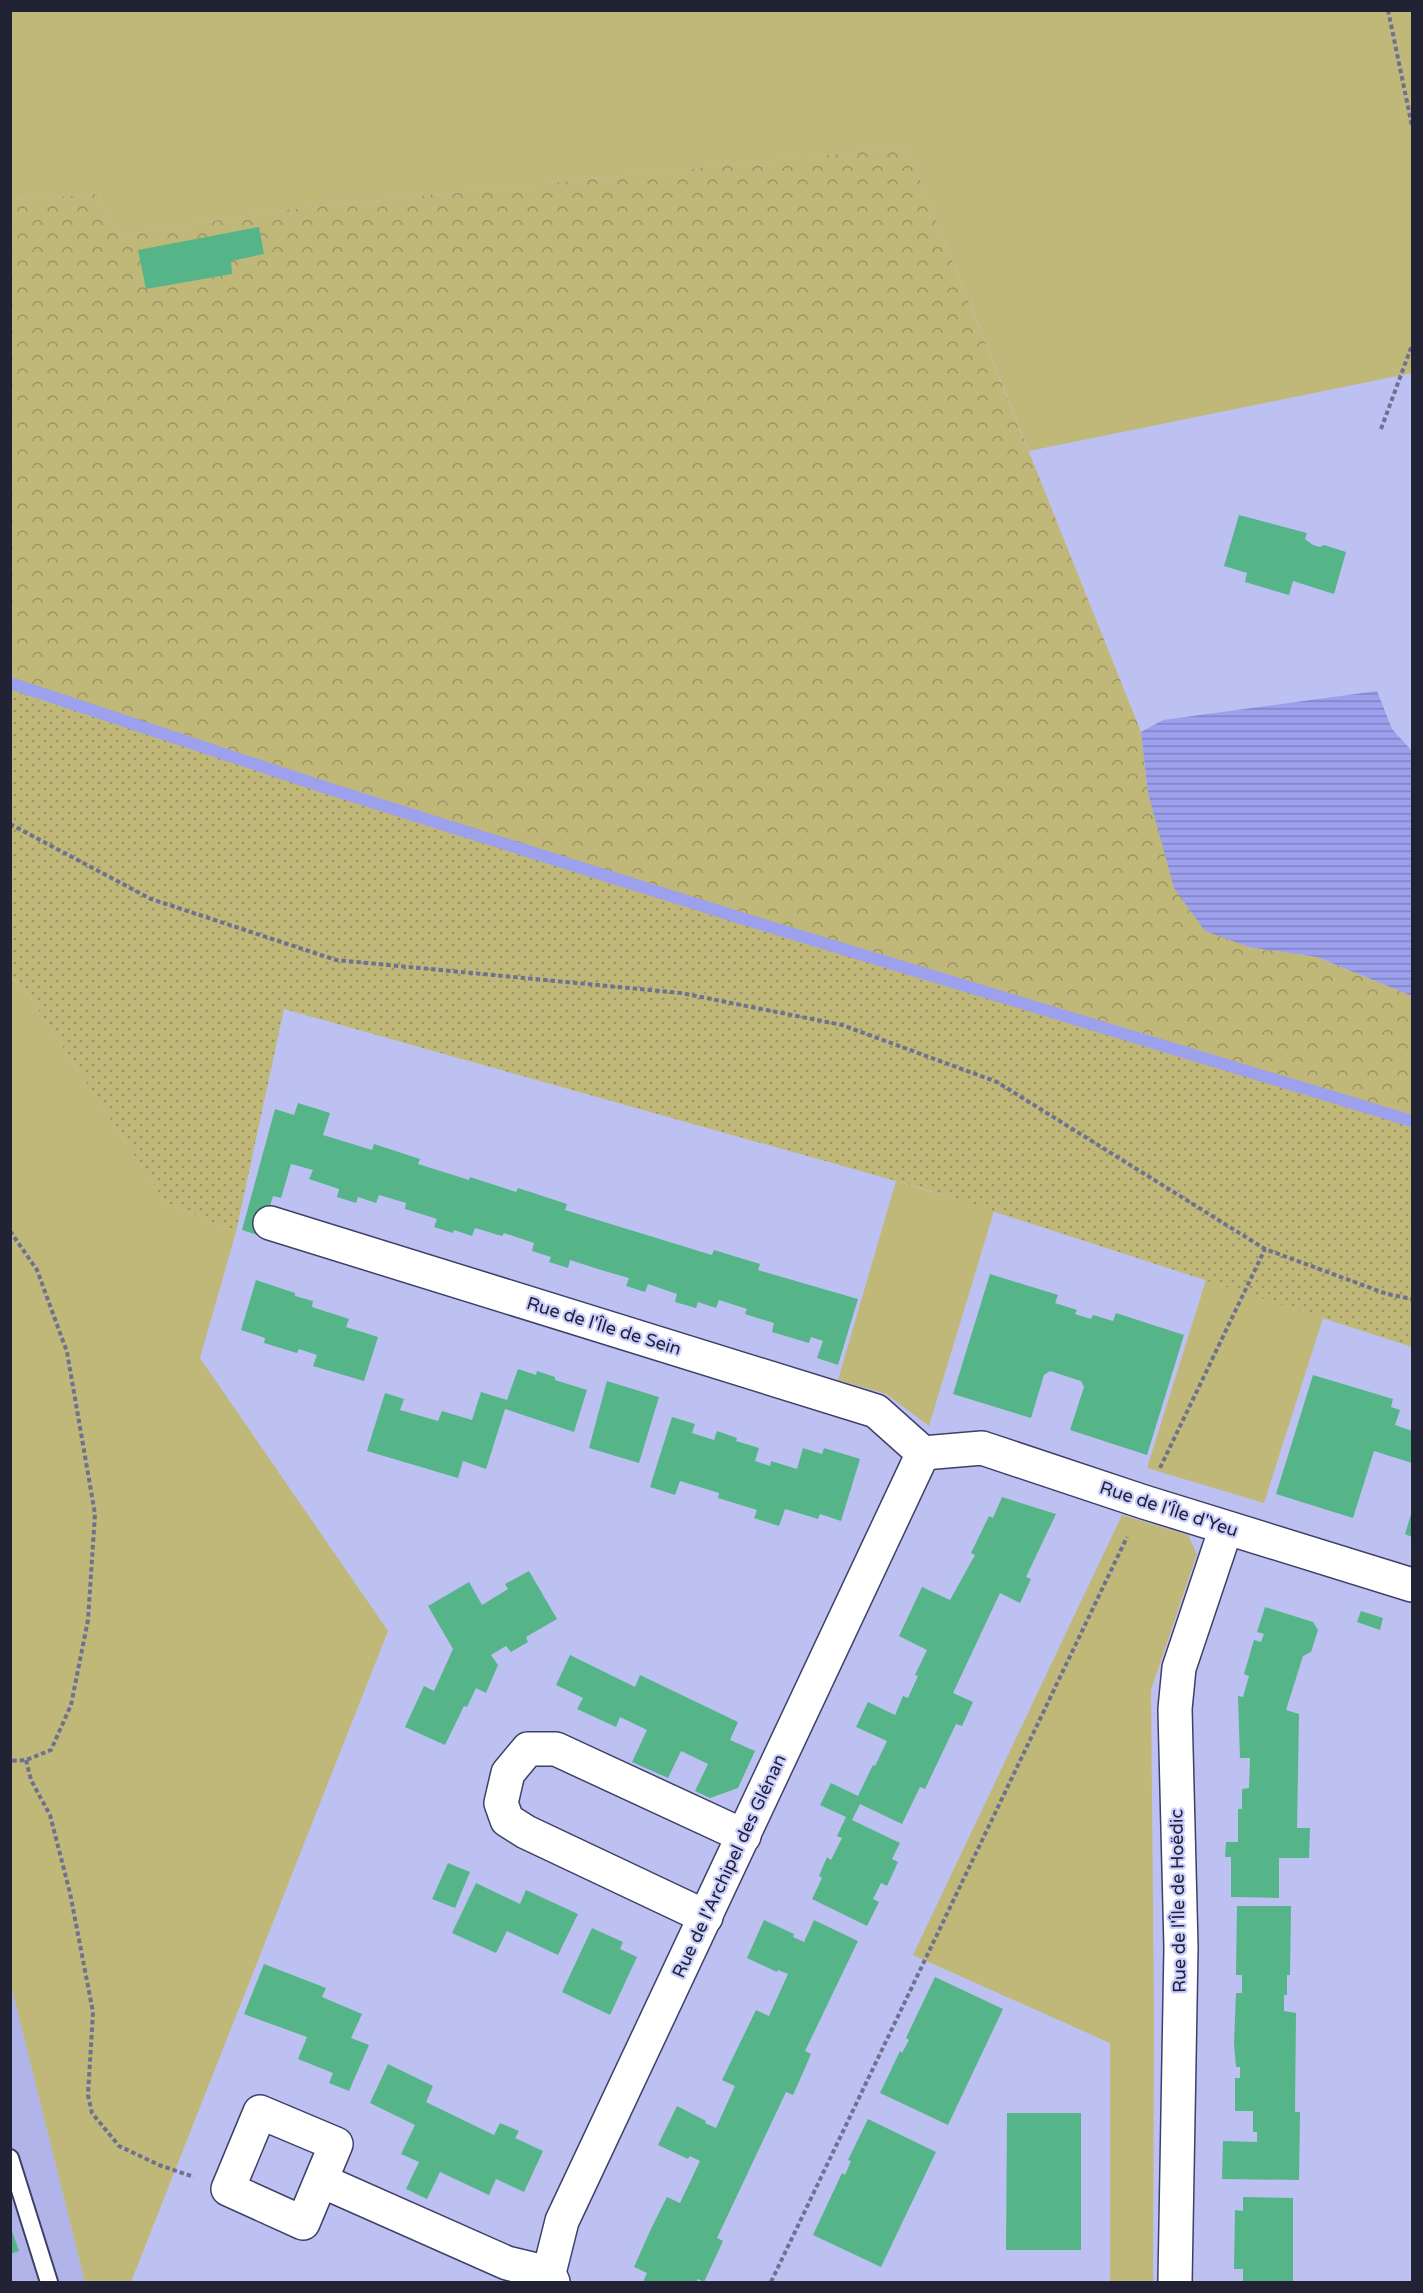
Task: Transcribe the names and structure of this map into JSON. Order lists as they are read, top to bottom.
{
  "streets": {
    "street": [
      "Rue de l'Île de Sein",
      "Rue de l'Île d'Yeu",
      "Rue de l'Archipel des Glénan",
      "Rue de l'Île de Hoëdic"
    ]
  },
  "crossings": [
    ["Rue de l'Île de Sein", "Rue de l'Île d'Yeu"],
    ["Rue de l'Île de Sein", "Rue de l'Archipel des Glénan"],
    ["Rue de l'Île d'Yeu", "Rue de l'Archipel des Glénan"],
    ["Rue de l'Île d'Yeu", "Rue de l'Île de Hoëdic"]
  ]
}
